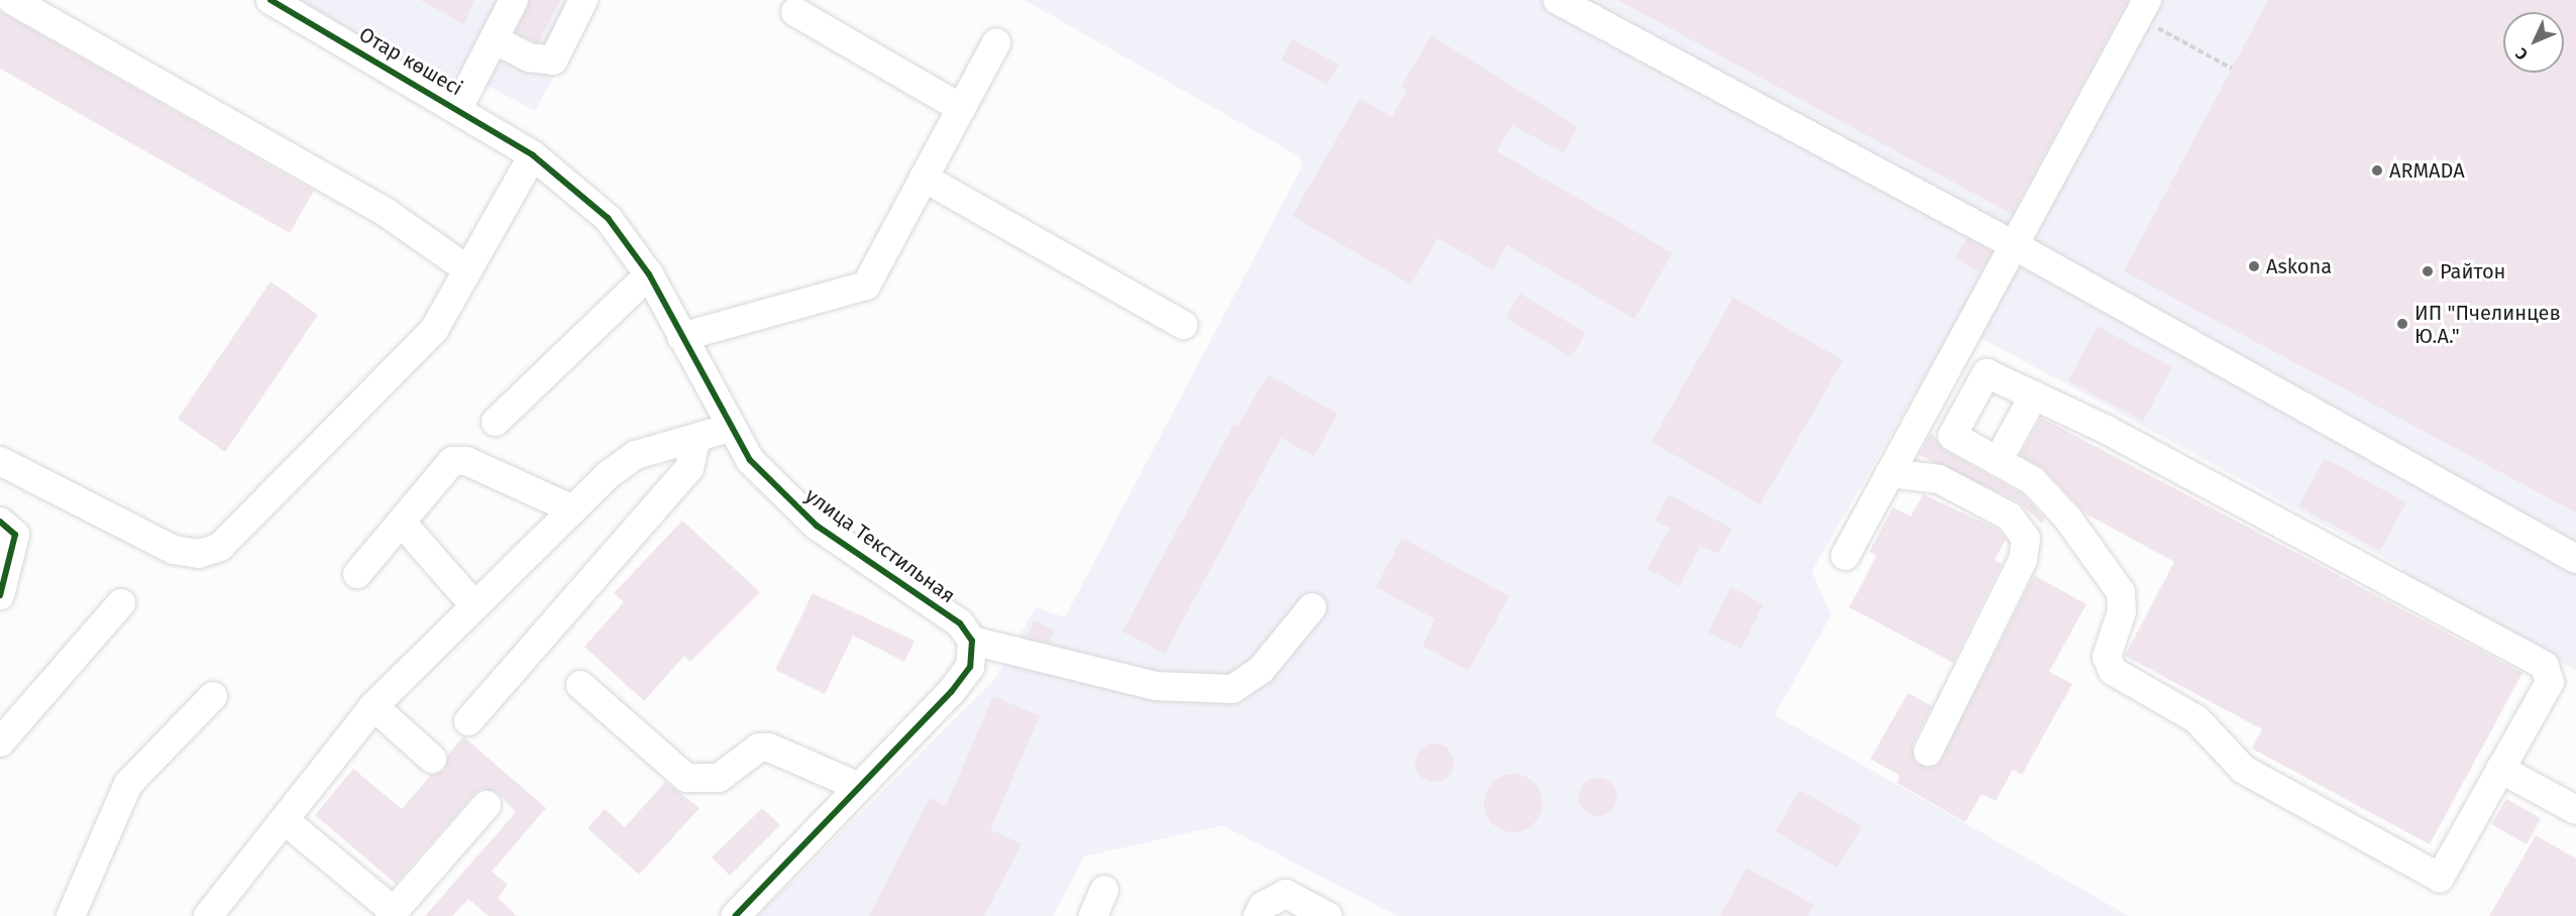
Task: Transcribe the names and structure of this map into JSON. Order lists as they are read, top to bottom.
{
  "streets": {
    "street": ["Отар көшесі", "улица Текстильная"]
  },
  "crossings": [
    ["Отар көшесі", "улица Текстильная"]
  ],
  "places": [
    "ARMADA",
    "Askona",
    "Райтон",
    "ИП \"Пчелинцев Ю.А.\""
  ],
  "north": "bottom left"
}
